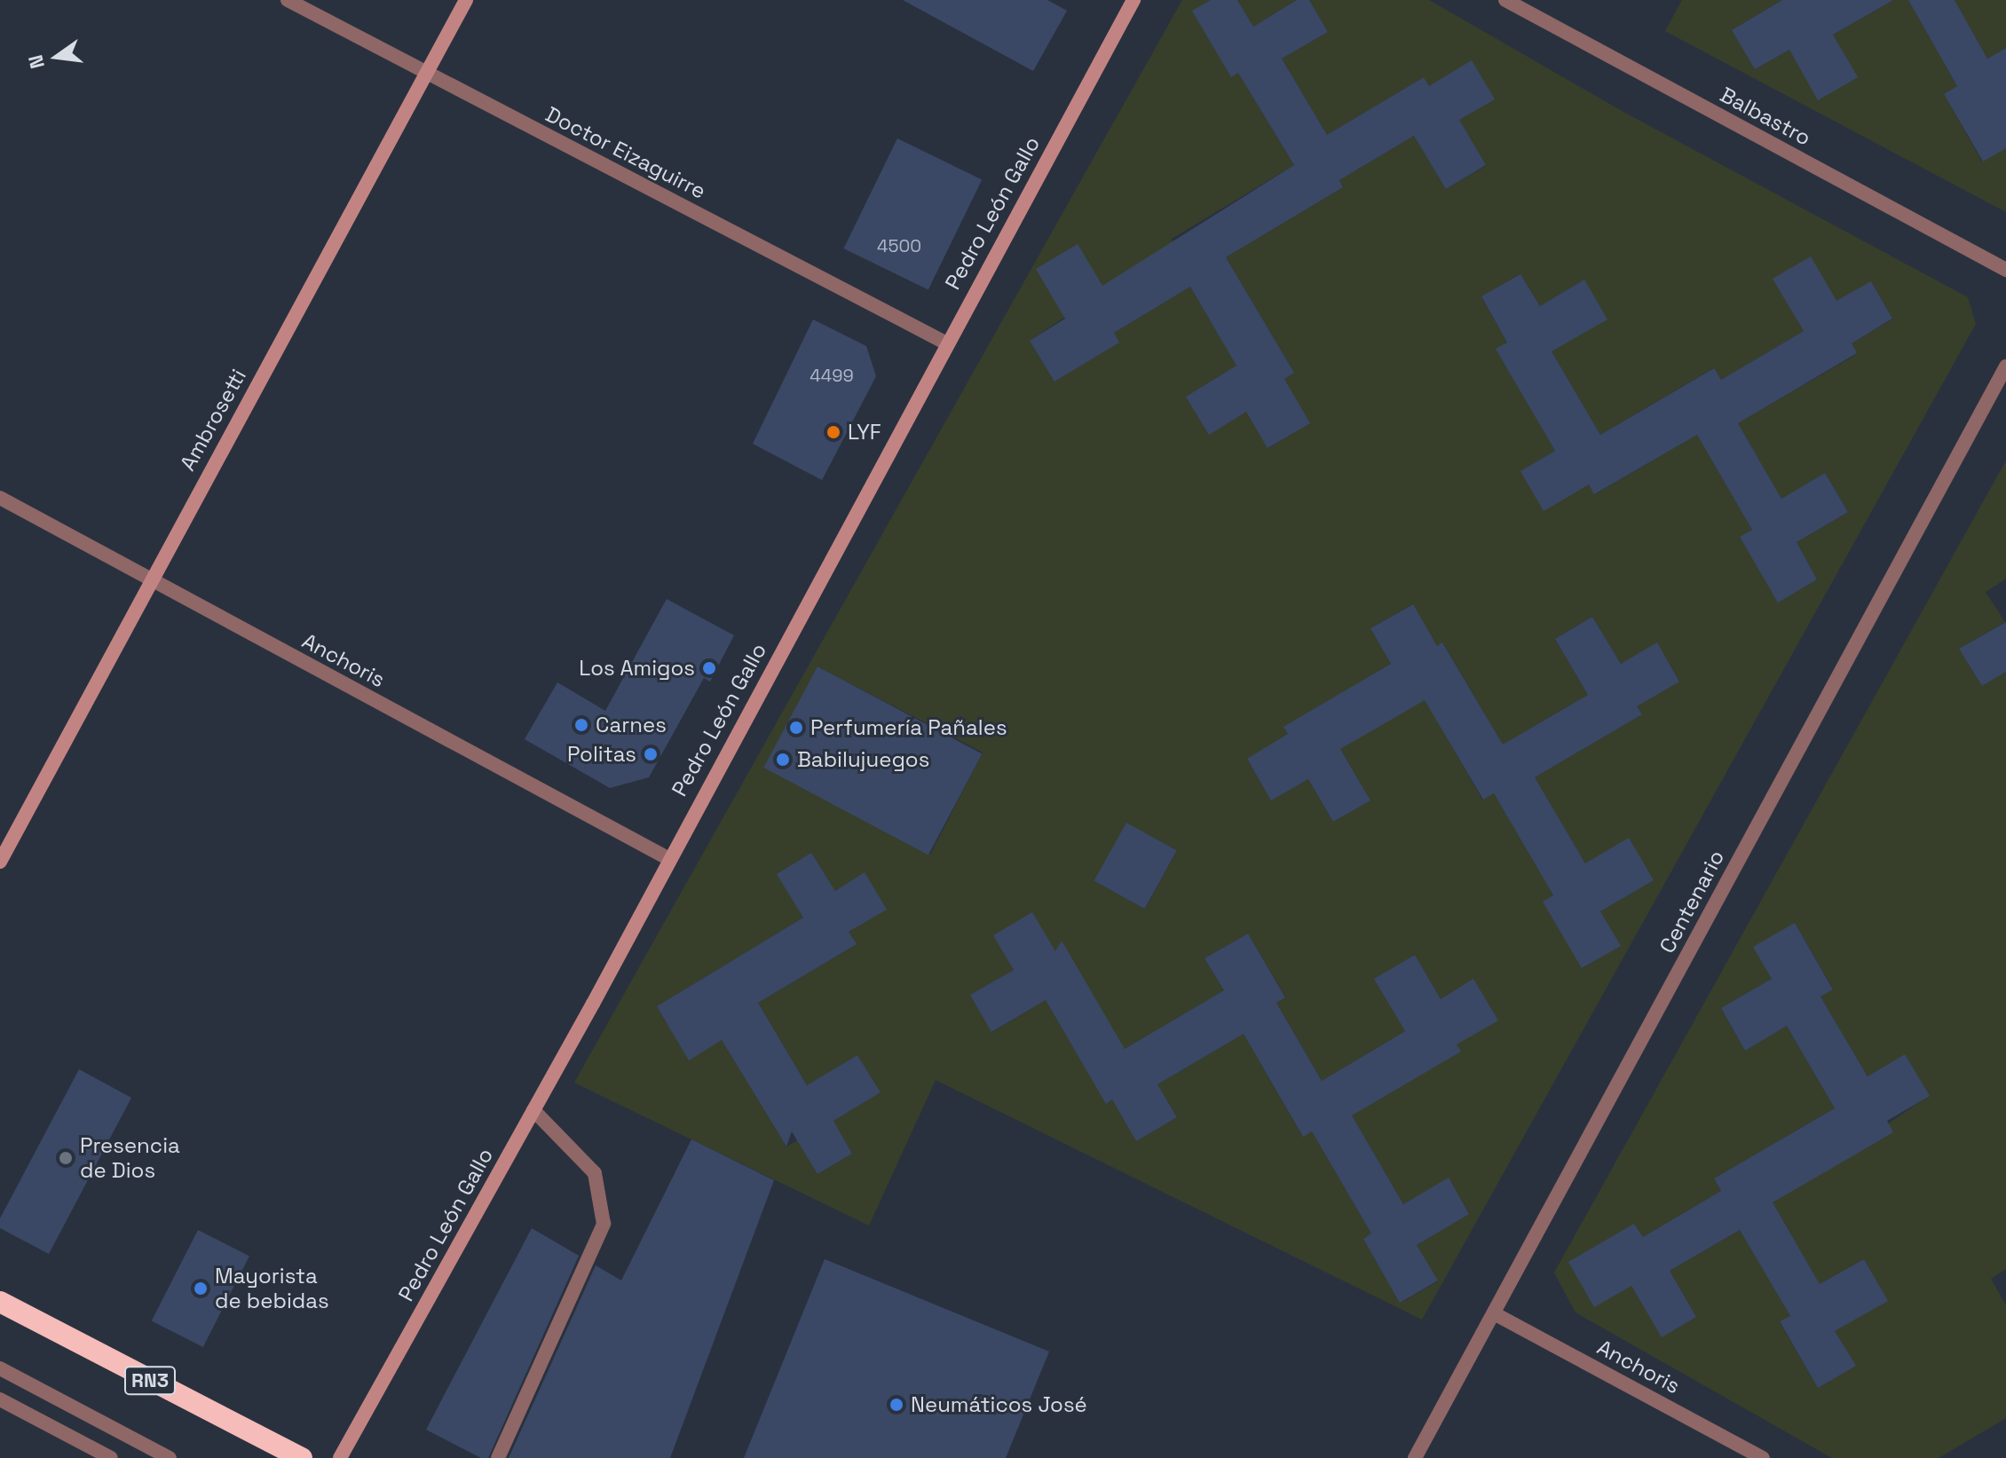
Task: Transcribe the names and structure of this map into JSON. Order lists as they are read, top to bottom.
{
  "streets": {
    "highway": ["RN3"],
    "street": [
      "Balbastro",
      "Doctor Eizaguirre",
      "Pedro León Gallo",
      "Ambrosetti",
      "Anchoris",
      "Centenario"
    ]
  },
  "crossings": [
    ["Doctor Eizaguirre", "Pedro León Gallo"],
    ["Doctor Eizaguirre", "Ambrosetti"],
    ["Pedro León Gallo", "Anchoris"],
    ["Ambrosetti", "Anchoris"],
    ["Anchoris", "Centenario"]
  ],
  "places": [
    "LYF",
    "Los Amigos",
    "Carnes",
    "Perfumería Pañales",
    "Politas",
    "Babilujuegos",
    "Presencia de Dios",
    "Mayorista de bebidas",
    "Neumáticos José"
  ],
  "house_numbers": ["4500", "4499"],
  "north": "left"
}
